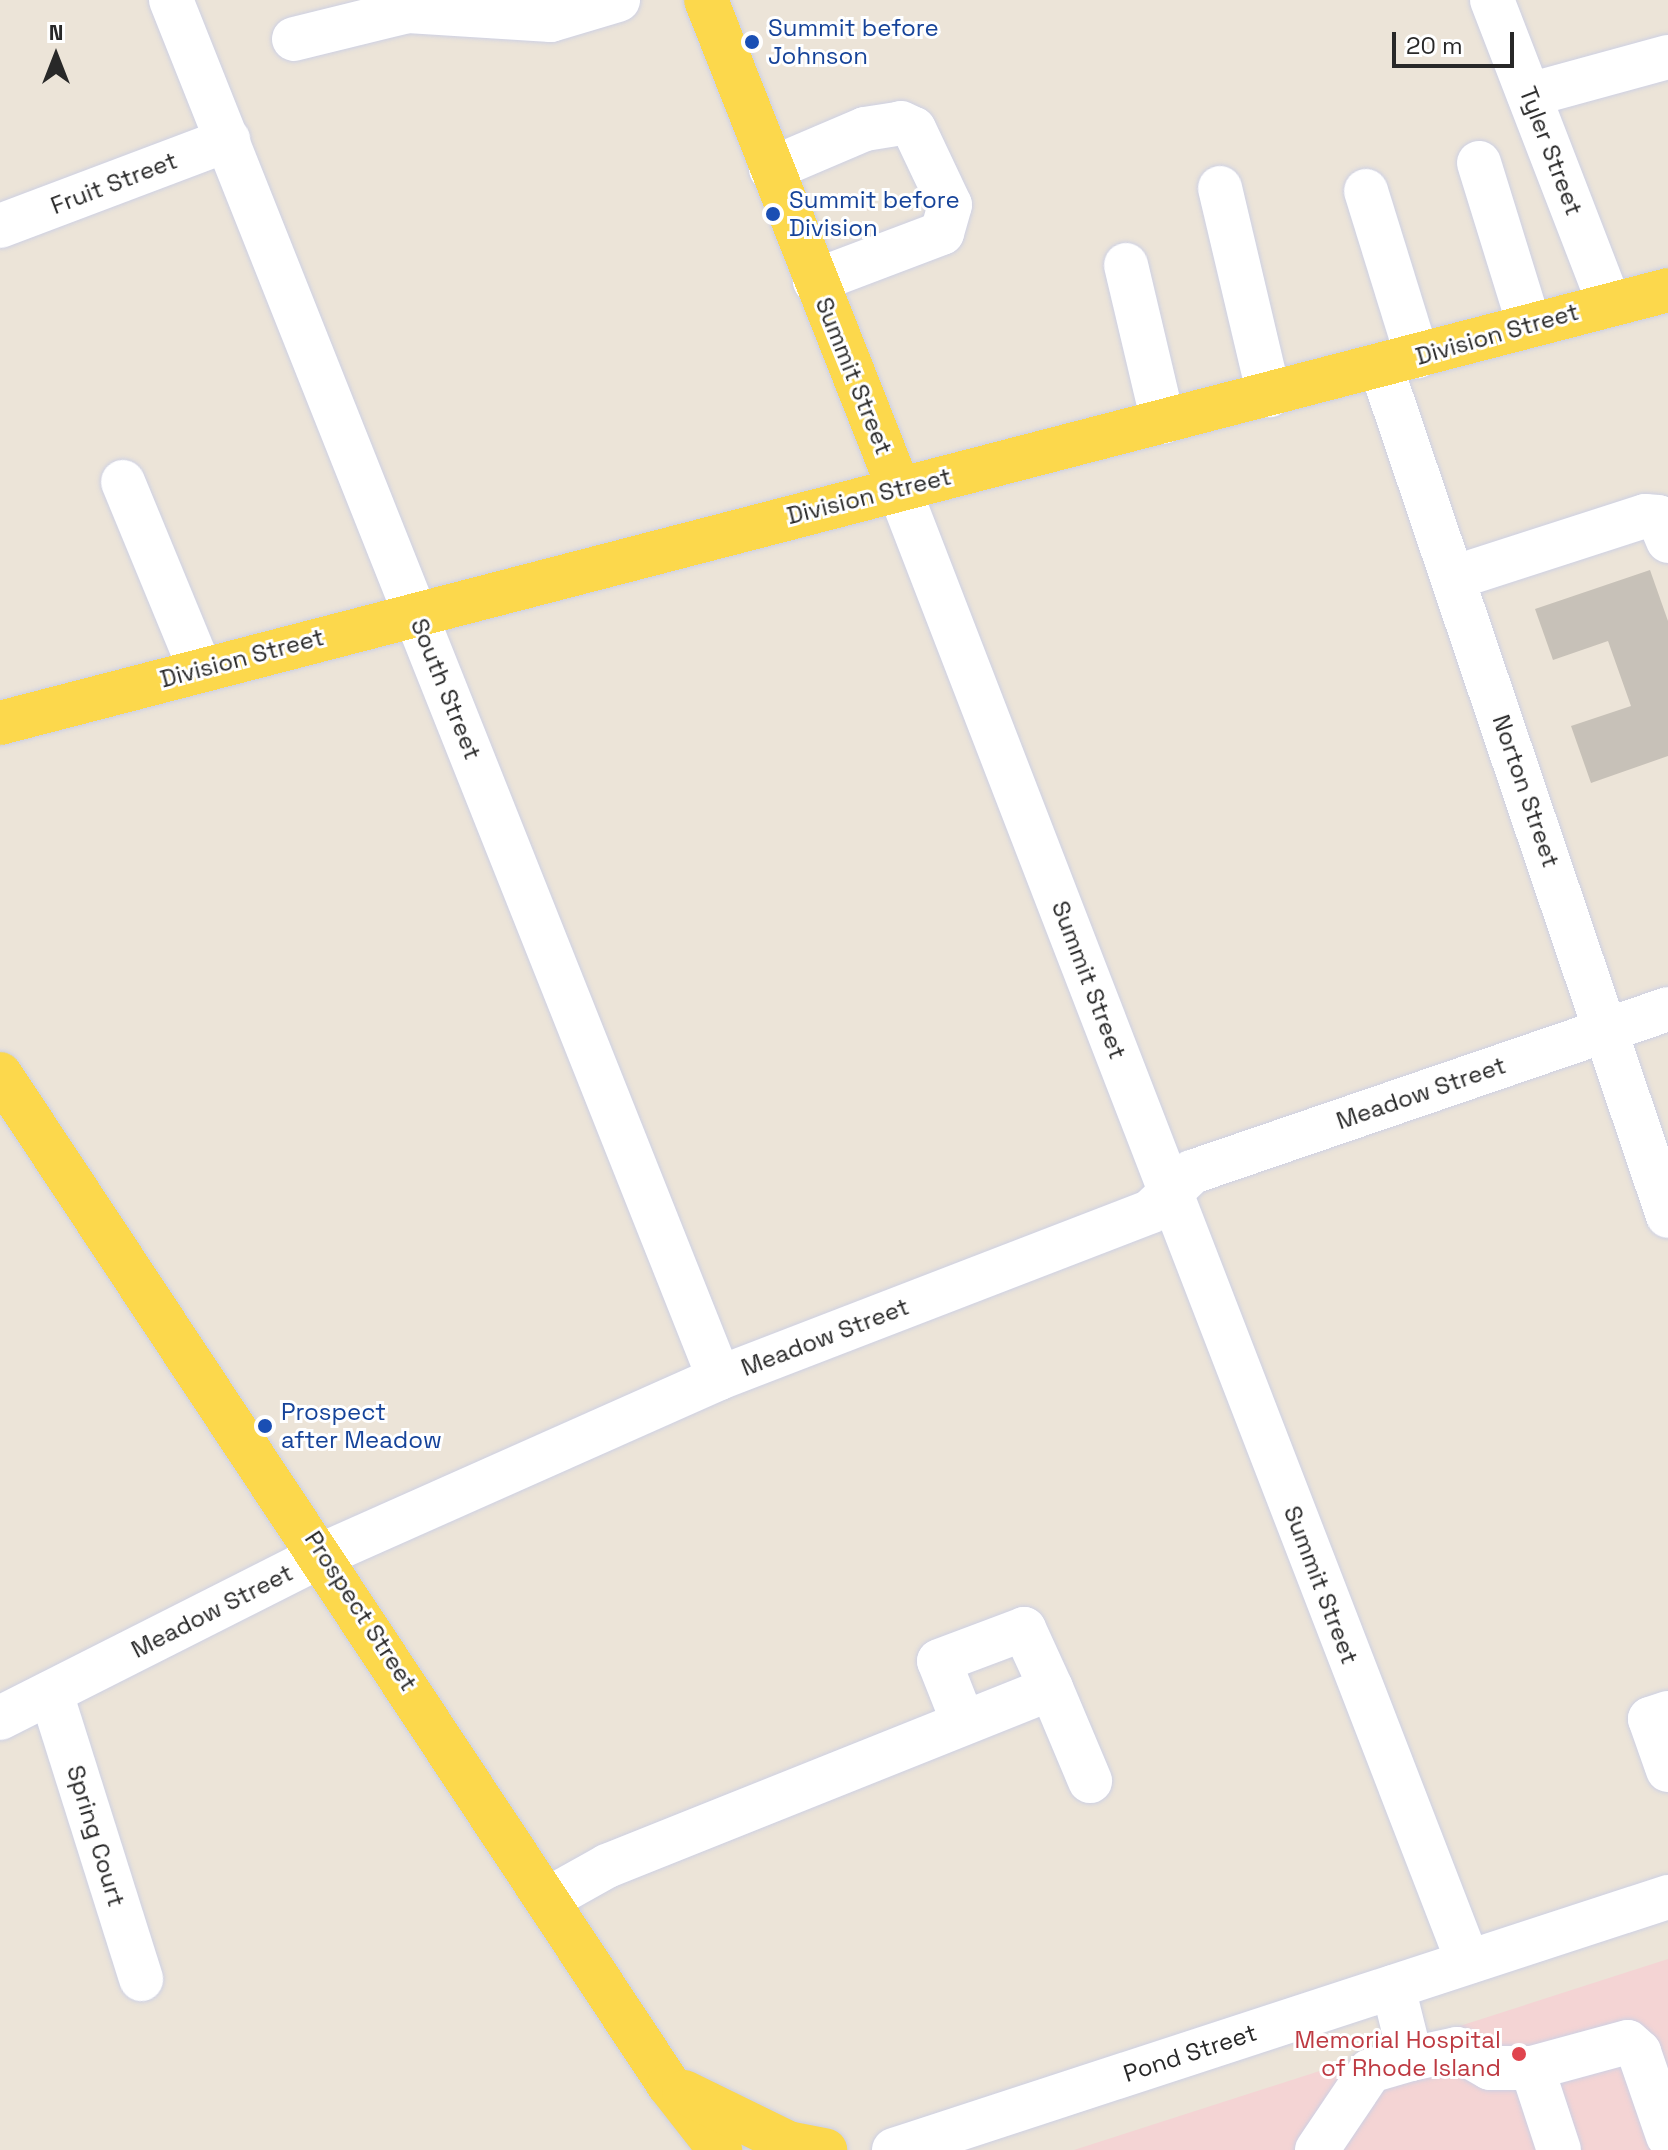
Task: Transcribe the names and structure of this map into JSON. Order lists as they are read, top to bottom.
{
  "streets": {
    "main road": ["Division Street", "Summit Street", "Prospect Street"],
    "street": [
      "Tyler Street",
      "Fruit Street",
      "South Street",
      "Norton Street",
      "Meadow Street",
      "Spring Court",
      "Pond Street"
    ]
  },
  "crossings": [
    ["Tyler Street", "Division Street"],
    ["Fruit Street", "South Street"],
    ["Division Street", "Summit Street"],
    ["Division Street", "South Street"],
    ["Division Street", "Norton Street"],
    ["Summit Street", "Meadow Street"],
    ["Summit Street", "Pond Street"],
    ["South Street", "Meadow Street"],
    ["Norton Street", "Meadow Street"],
    ["Meadow Street", "Prospect Street"],
    ["Meadow Street", "Spring Court"]
  ],
  "places": [
    "Summit before Johnson",
    "Summit before Division",
    "Prospect after Meadow",
    "Memorial Hospital of Rhode Island"
  ],
  "scale_bar": "20 m",
  "north": "top"
}
